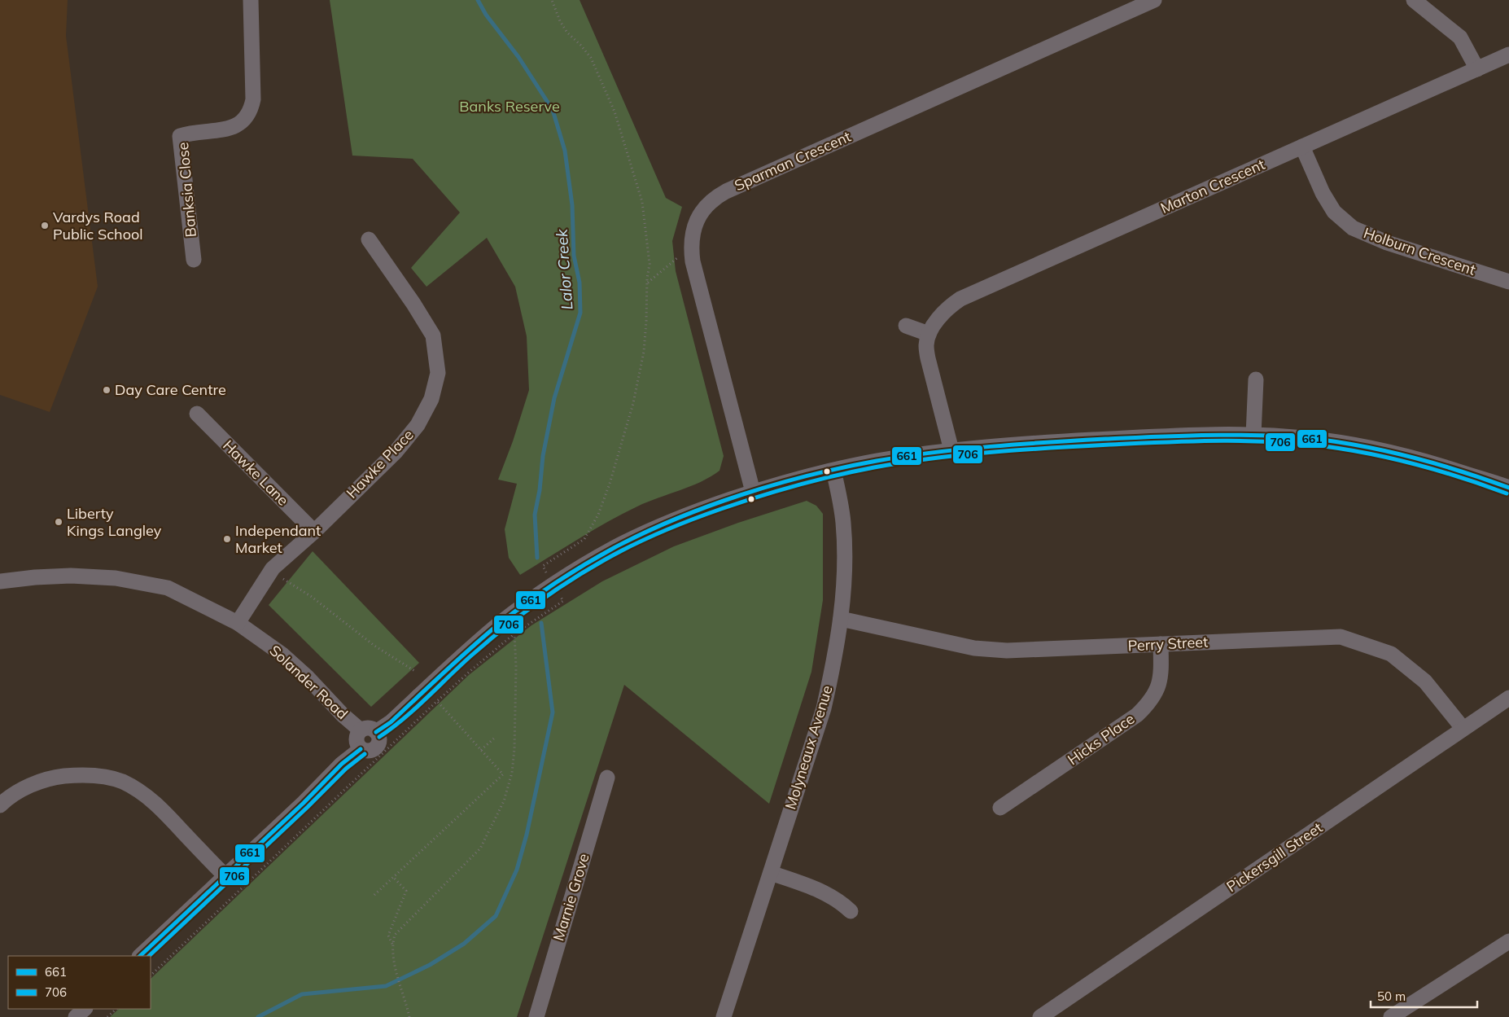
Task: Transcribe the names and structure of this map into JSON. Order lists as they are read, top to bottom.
{
  "streets": {
    "street": [
      "Sparman Crescent",
      "Marton Crescent",
      "Banksia Close",
      "Holburn Crescent",
      "Hawke Place",
      "Hawke Lane",
      "Perry Street",
      "Solander Road",
      "Hicks Place",
      "Molyneaux Avenue",
      "Pickersgill Street",
      "Marnie Grove"
    ]
  },
  "crossings": [
    ["Marton Crescent", "Holburn Crescent"],
    ["Hawke Place", "Hawke Lane"],
    ["Hawke Place", "Solander Road"],
    ["Perry Street", "Hicks Place"],
    ["Perry Street", "Molyneaux Avenue"],
    ["Perry Street", "Pickersgill Street"]
  ],
  "water": ["Lalor Creek"],
  "parks": ["Banks Reserve"],
  "places": [
    "Vardys Road Public School",
    "Day Care Centre",
    "Liberty Kings Langley",
    "Independant Market"
  ],
  "lines": ["transit line 661", "transit line 706"],
  "legend": ["661", "706"],
  "scale_bar": "50 m"
}
